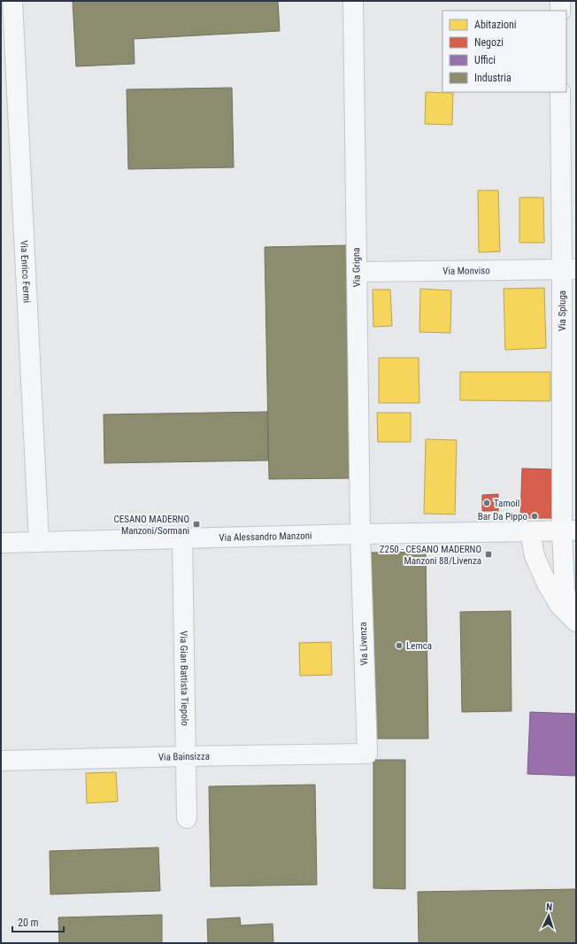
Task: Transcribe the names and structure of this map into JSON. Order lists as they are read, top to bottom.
{
  "streets": {
    "main road": ["Via Alessandro Manzoni"],
    "street": [
      "Via Grigna",
      "Via Enrico Fermi",
      "Via Monviso",
      "Via Spluga",
      "Via Livenza",
      "Via Gian Battista Tiepolo",
      "Via Bainsizza"
    ]
  },
  "crossings": [
    ["Via Grigna", "Via Monviso"],
    ["Via Grigna", "Via Alessandro Manzoni"],
    ["Via Grigna", "Via Livenza"],
    ["Via Enrico Fermi", "Via Alessandro Manzoni"],
    ["Via Monviso", "Via Spluga"],
    ["Via Spluga", "Via Alessandro Manzoni"],
    ["Via Alessandro Manzoni", "Via Livenza"],
    ["Via Alessandro Manzoni", "Via Gian Battista Tiepolo"],
    ["Via Livenza", "Via Bainsizza"],
    ["Via Gian Battista Tiepolo", "Via Bainsizza"]
  ],
  "places": {
    "other": ["Tamoil", "Bar Da Pippo", "Lemca"],
    "transit": ["CESANO MADERNO Manzoni/Sormani", "Z250 - CESANO MADERNO Manzoni 88/Livenza"]
  },
  "legend": [
    "Abitazioni",
    "Negozi",
    "Uffici",
    "Industria"
  ],
  "scale_bar": "20 m",
  "north": "top"
}
